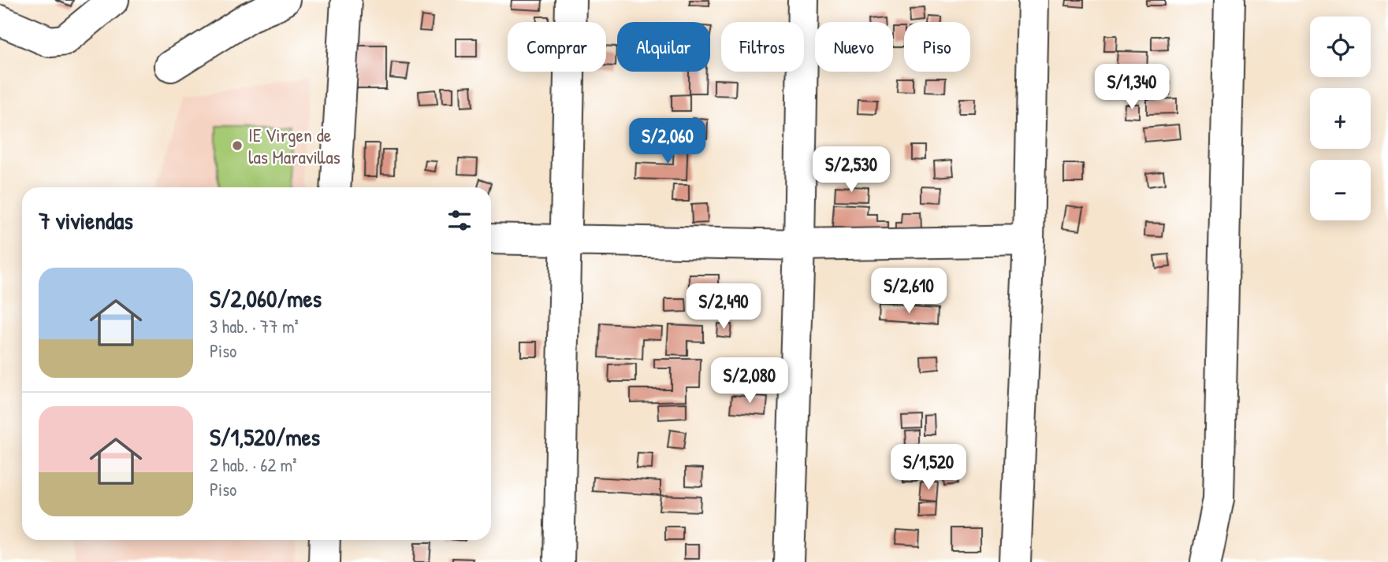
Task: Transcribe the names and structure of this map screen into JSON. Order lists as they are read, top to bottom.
{
  "places": ["IE Virgen de las Maravillas"],
  "page": {
    "map_buttons": ["+", "−"],
    "chip": [
      "Comprar",
      "Alquilar",
      "Filtros",
      "Nuevo",
      "Piso"
    ],
    "price": [
      "S/1,340",
      "S/2,060",
      "S/2,530",
      "S/2,610",
      "S/2,490",
      "S/2,080",
      "S/1,520"
    ],
    "heading": "7 viviendas",
    "list": [
      {
        "name": "S/2,060/mes",
        "note": "3 hab. · 77 m² · Piso"
      },
      {
        "name": "S/1,520/mes",
        "note": "2 hab. · 62 m² · Piso"
      }
    ]
  }
}
